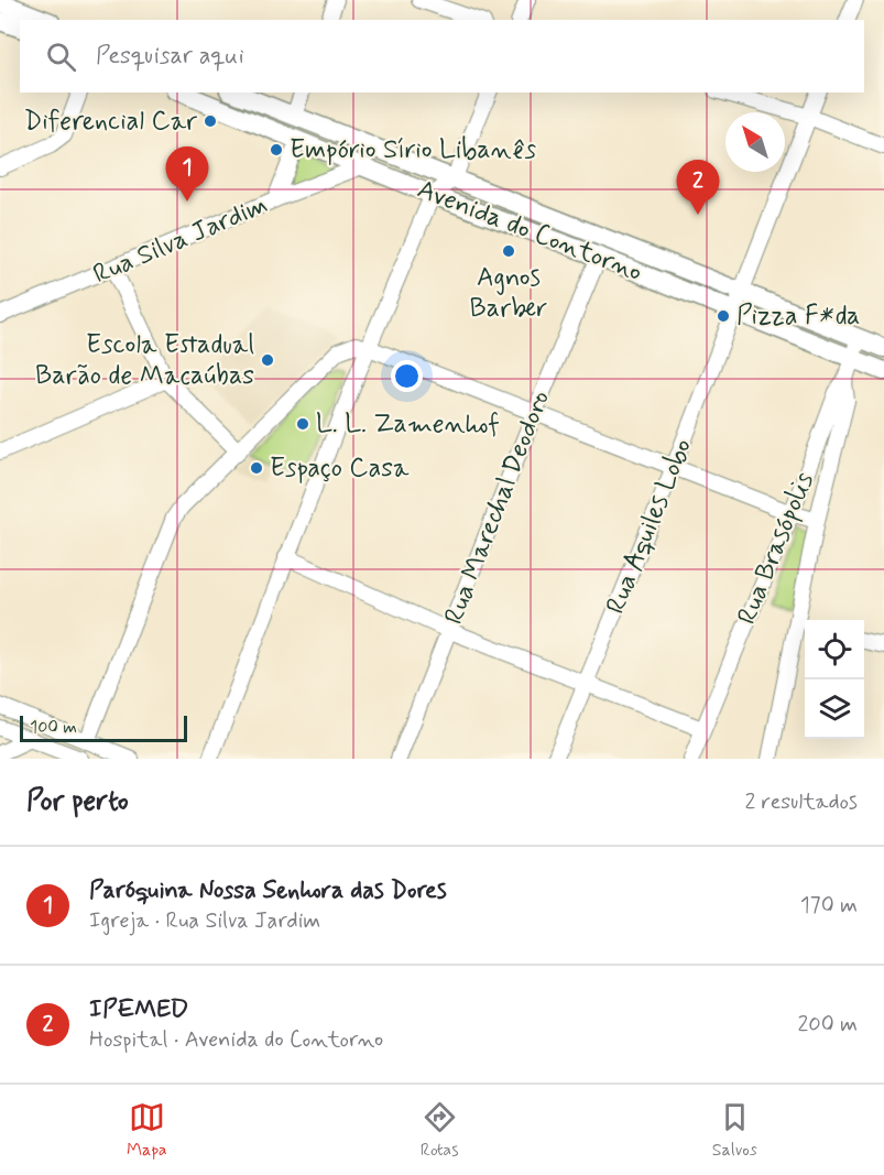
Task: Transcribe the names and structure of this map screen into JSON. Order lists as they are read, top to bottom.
{
  "streets": {
    "main road": ["Avenida do Contorno"],
    "street": [
      "Rua Silva Jardim",
      "Rua Marechal Deodoro",
      "Rua Aquiles Lobo",
      "Rua Brasópolis"
    ]
  },
  "crossings": [
    ["Avenida do Contorno", "Rua Silva Jardim"],
    ["Avenida do Contorno", "Rua Marechal Deodoro"],
    ["Avenida do Contorno", "Rua Aquiles Lobo"],
    ["Avenida do Contorno", "Rua Brasópolis"]
  ],
  "places": [
    "Diferencial Car",
    "Empório Sírio Libanês",
    "Agnos Barber",
    "Pizza F*da",
    "Escola Estadual Barão de Macaúbas",
    "L. L. Zamenhof",
    "Espaço Casa"
  ],
  "scale_bar": "100 m",
  "north": "top left",
  "page": {
    "search": "Pesquisar aqui",
    "pins": ["1", "2"],
    "scale": "100 m",
    "heading": ["Por perto", "2 resultados"],
    "list": [
      {
        "mark": "1",
        "name": "Paróquina Nossa Senhora das Dores",
        "note": "Igreja · Rua Silva Jardim",
        "value": "170 m"
      },
      {
        "mark": "2",
        "name": "IPEMED",
        "note": "Hospital · Avenida do Contorno",
        "value": "200 m"
      }
    ],
    "nav": ["Mapa", "Rotas", "Salvos"]
  }
}
